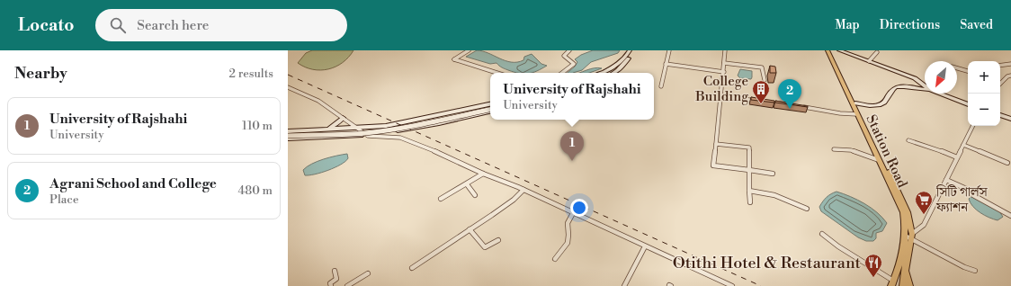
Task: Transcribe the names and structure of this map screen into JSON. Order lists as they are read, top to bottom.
{
  "streets": {
    "main road": ["Station Road"]
  },
  "places": {
    "building": ["College Building"],
    "supermarket": ["সিটি গার্লস ফ্যাশন"],
    "restaurant": ["Otithi Hotel & Restaurant"]
  },
  "north": "bottom left",
  "page": {
    "header": "Locato",
    "search": "Search here",
    "nav": ["Map", "Directions", "Saved"],
    "heading": ["Nearby", "2 results"],
    "map_buttons": ["+", "−"],
    "popup": ["University of Rajshahi", "University"],
    "pins": ["2", "1"],
    "list": [
      {
        "mark": "1",
        "name": "University of Rajshahi",
        "note": "University",
        "value": "110 m"
      },
      {
        "mark": "2",
        "name": "Agrani School and College",
        "note": "Place",
        "value": "480 m"
      }
    ]
  }
}
